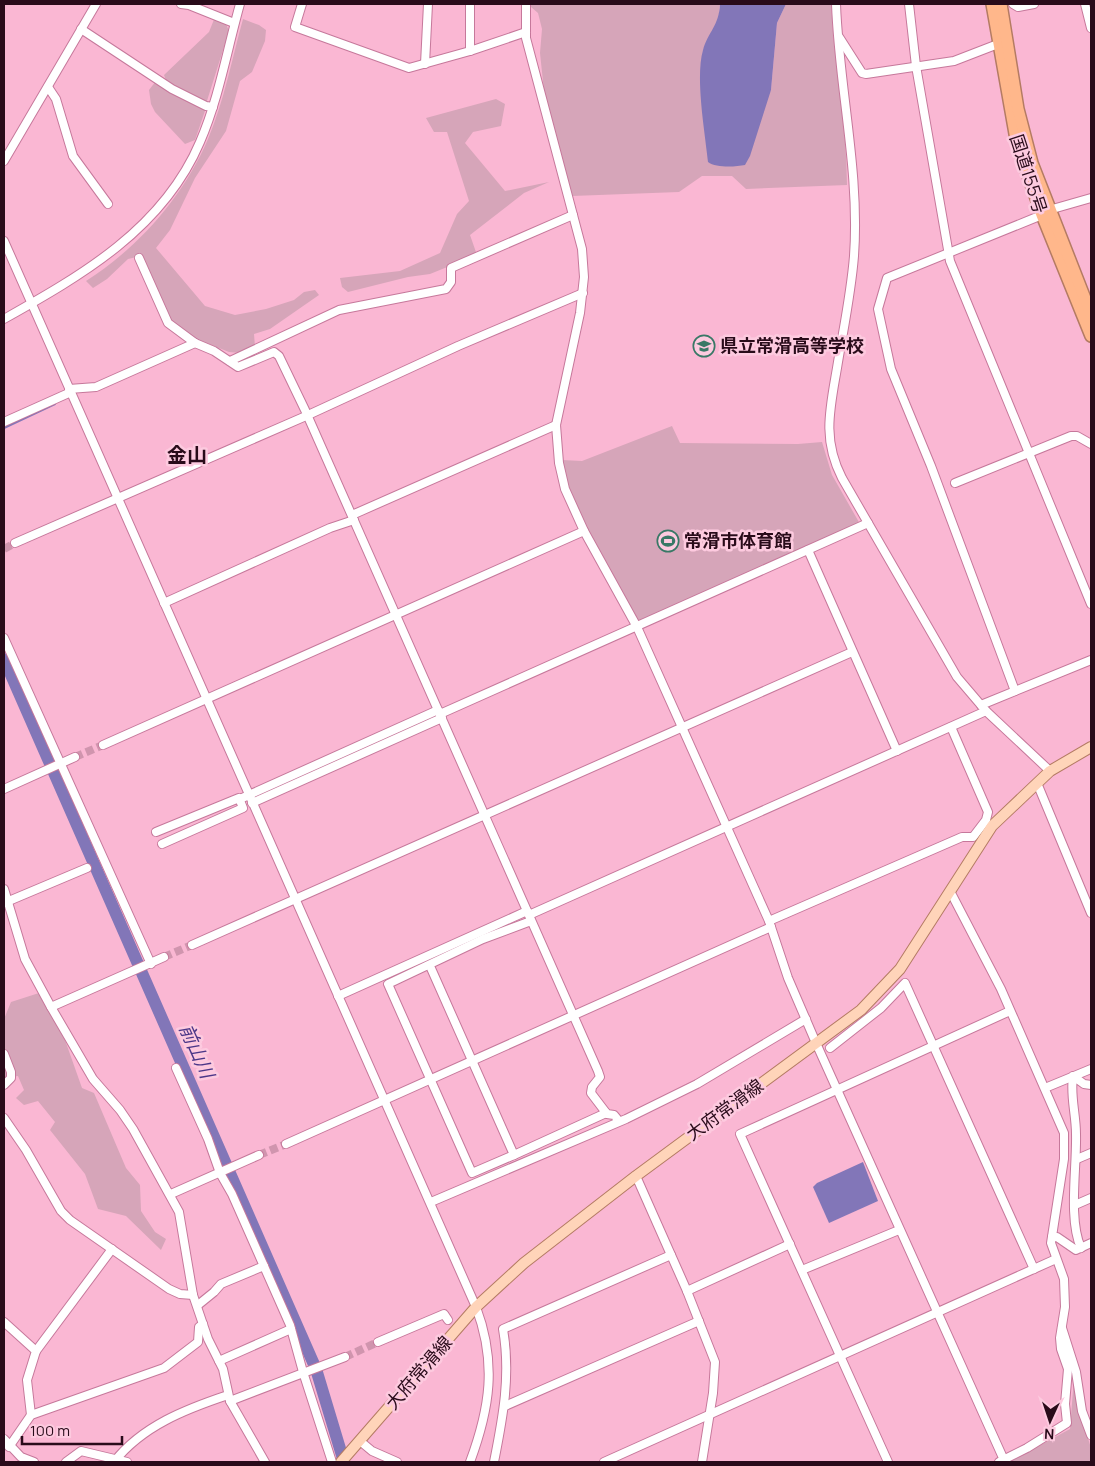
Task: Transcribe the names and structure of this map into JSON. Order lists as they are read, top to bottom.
{
  "streets": {
    "highway": ["国道155号"],
    "main road": ["大府常滑線"]
  },
  "districts": ["金山"],
  "water": ["前山川"],
  "places": {
    "school or university": ["県立常滑高等学校"],
    "sports": ["常滑市体育館"]
  },
  "scale_bar": "100 m",
  "north": "bottom"
}
